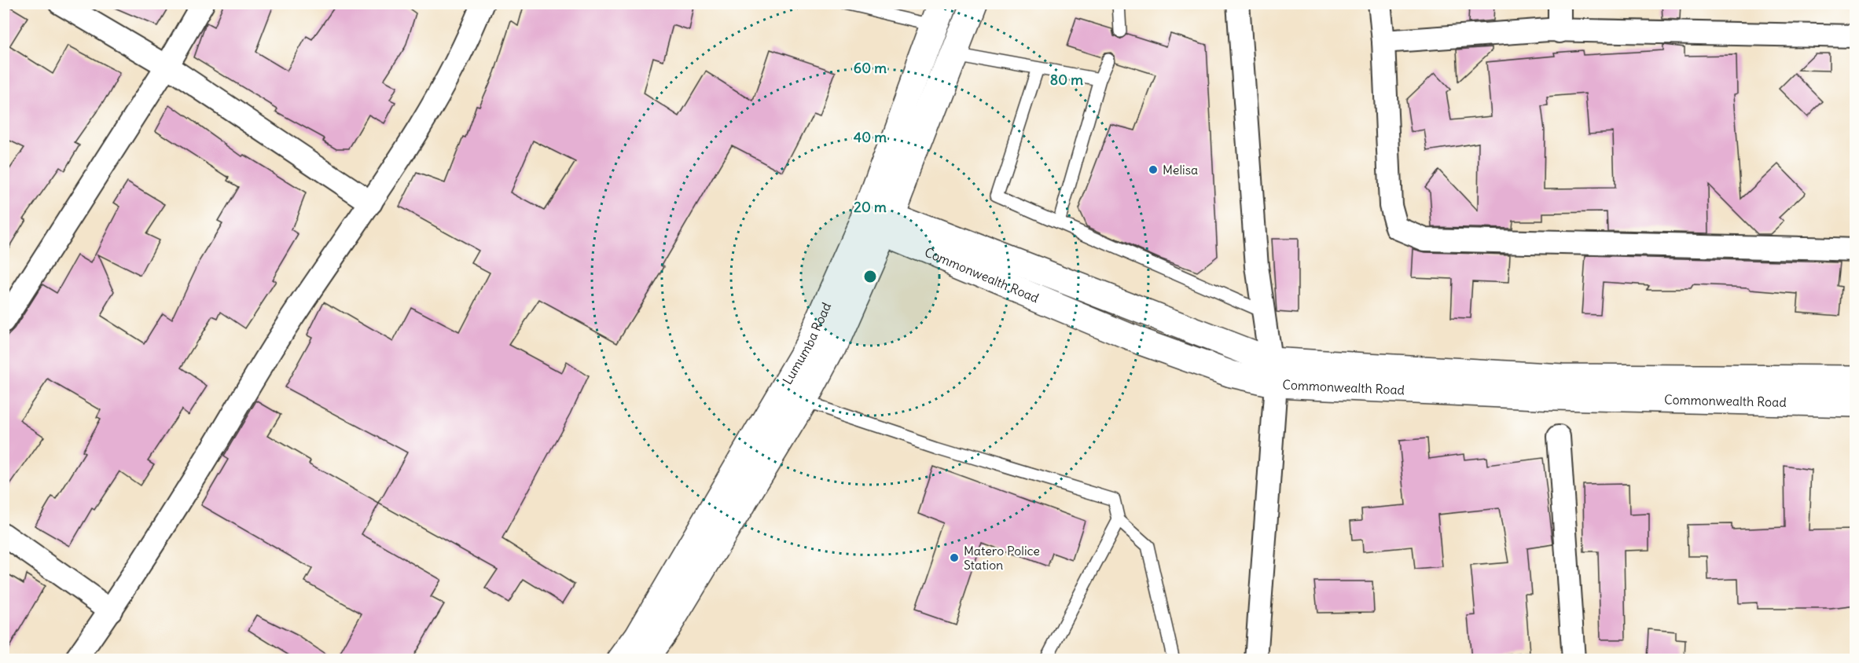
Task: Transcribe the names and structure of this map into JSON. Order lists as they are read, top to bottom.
{
  "streets": {
    "main road": ["Commonwealth Road", "Lumumba Road"]
  },
  "crossings": [
    ["Commonwealth Road", "Lumumba Road"]
  ],
  "places": ["Melisa", "Matero Police Station"],
  "rings": [
    "60 m",
    "80 m",
    "40 m",
    "20 m"
  ]
}
